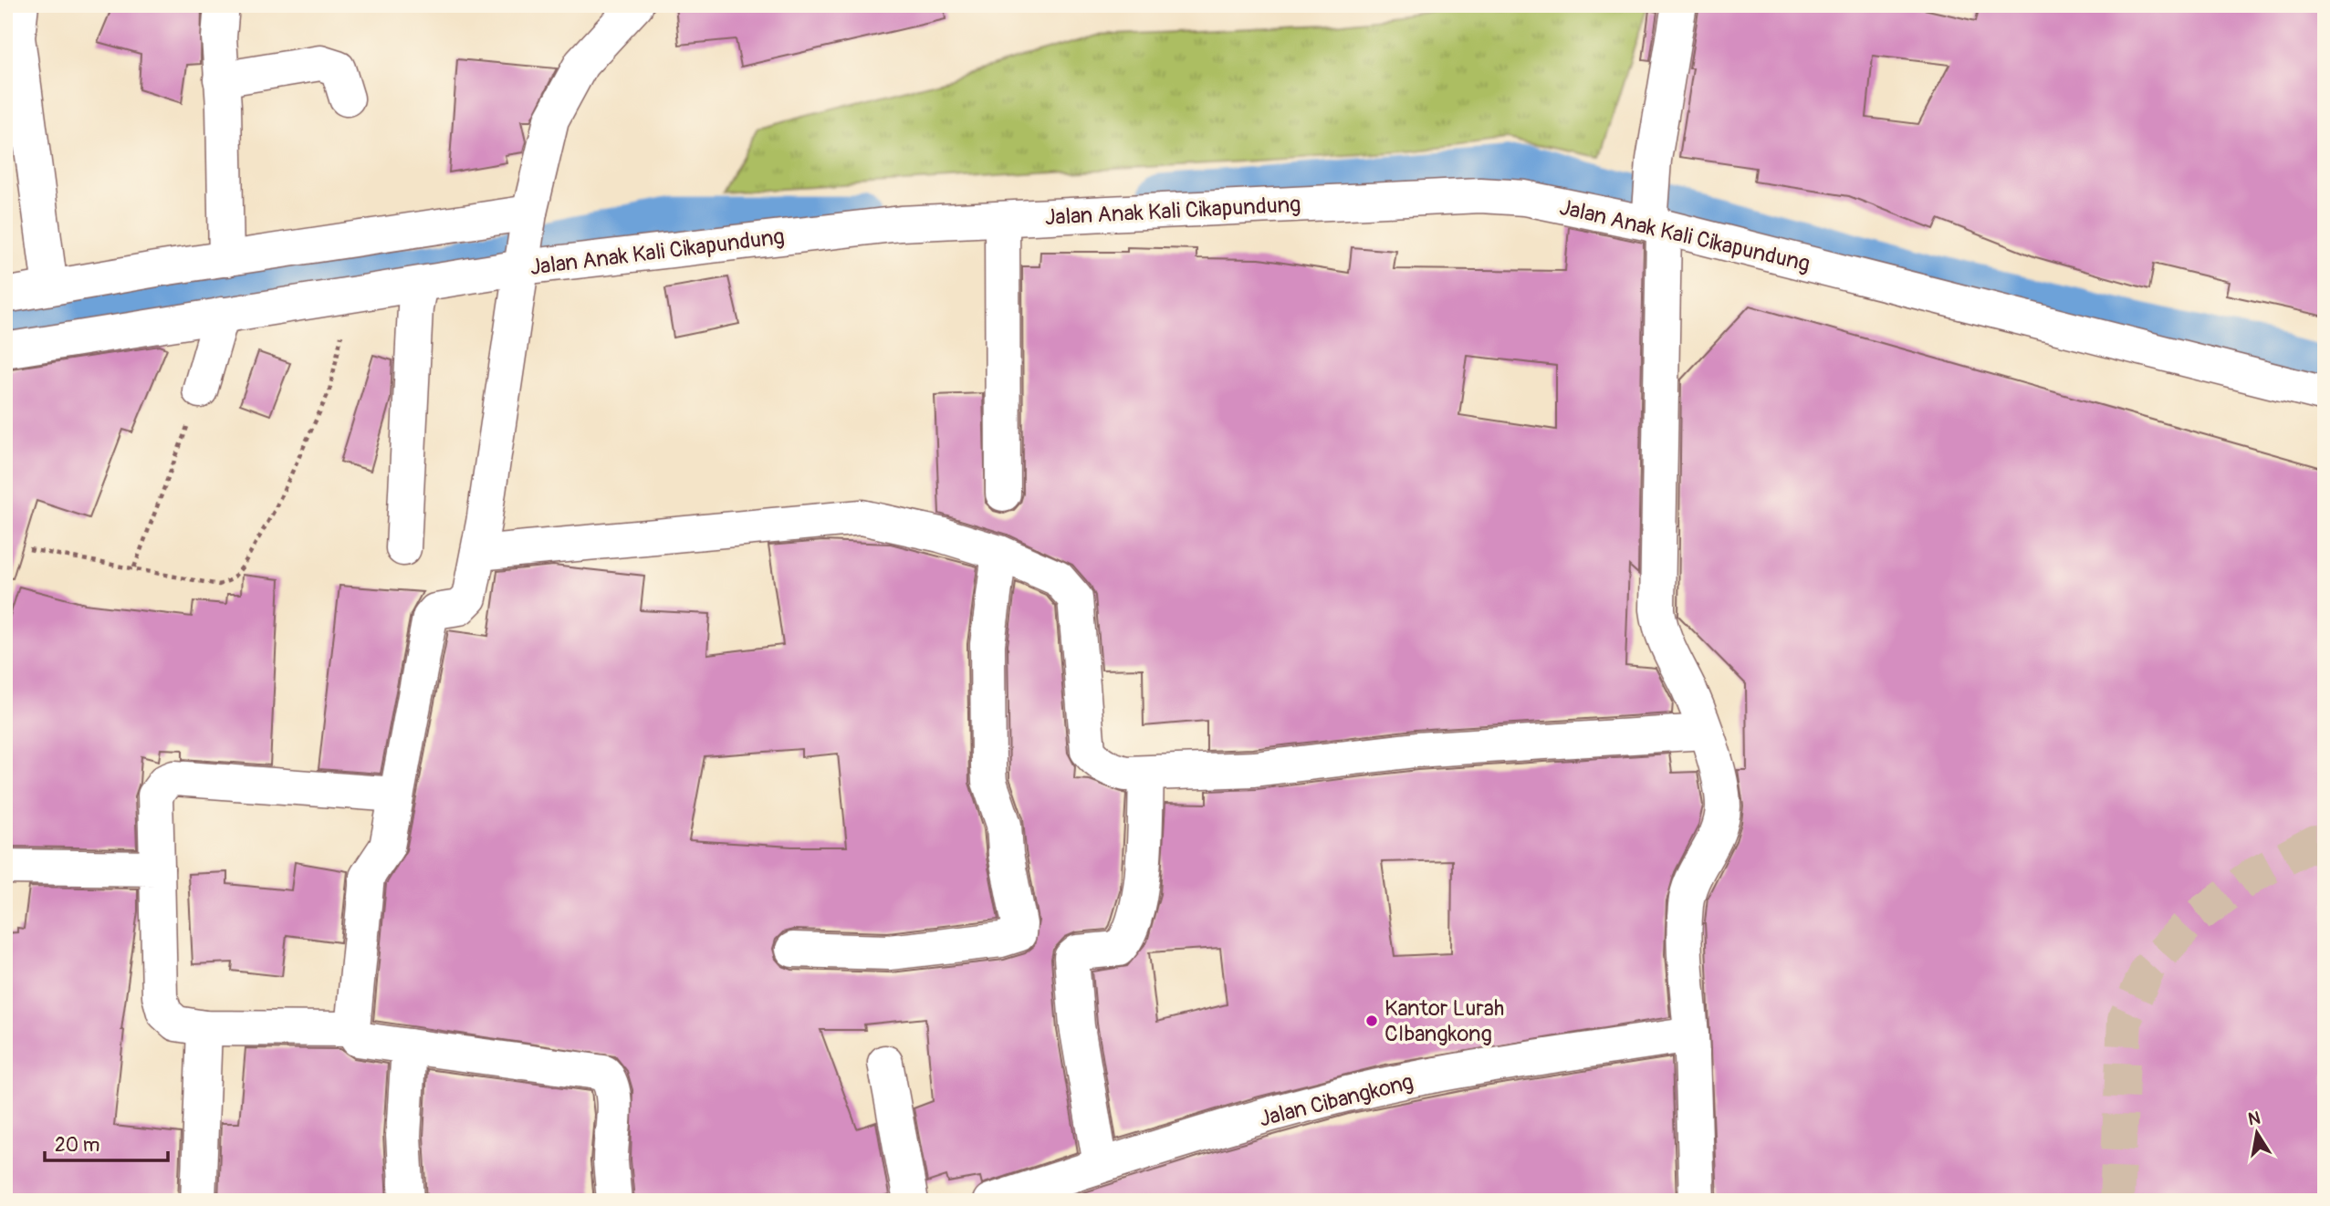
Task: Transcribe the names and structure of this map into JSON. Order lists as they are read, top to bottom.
{
  "streets": {
    "street": ["Jalan Anak Kali Cikapundung", "Jalan Cibangkong"]
  },
  "places": ["Kantor Lurah CIbangkong"],
  "scale_bar": "20 m",
  "north": "top"
}
